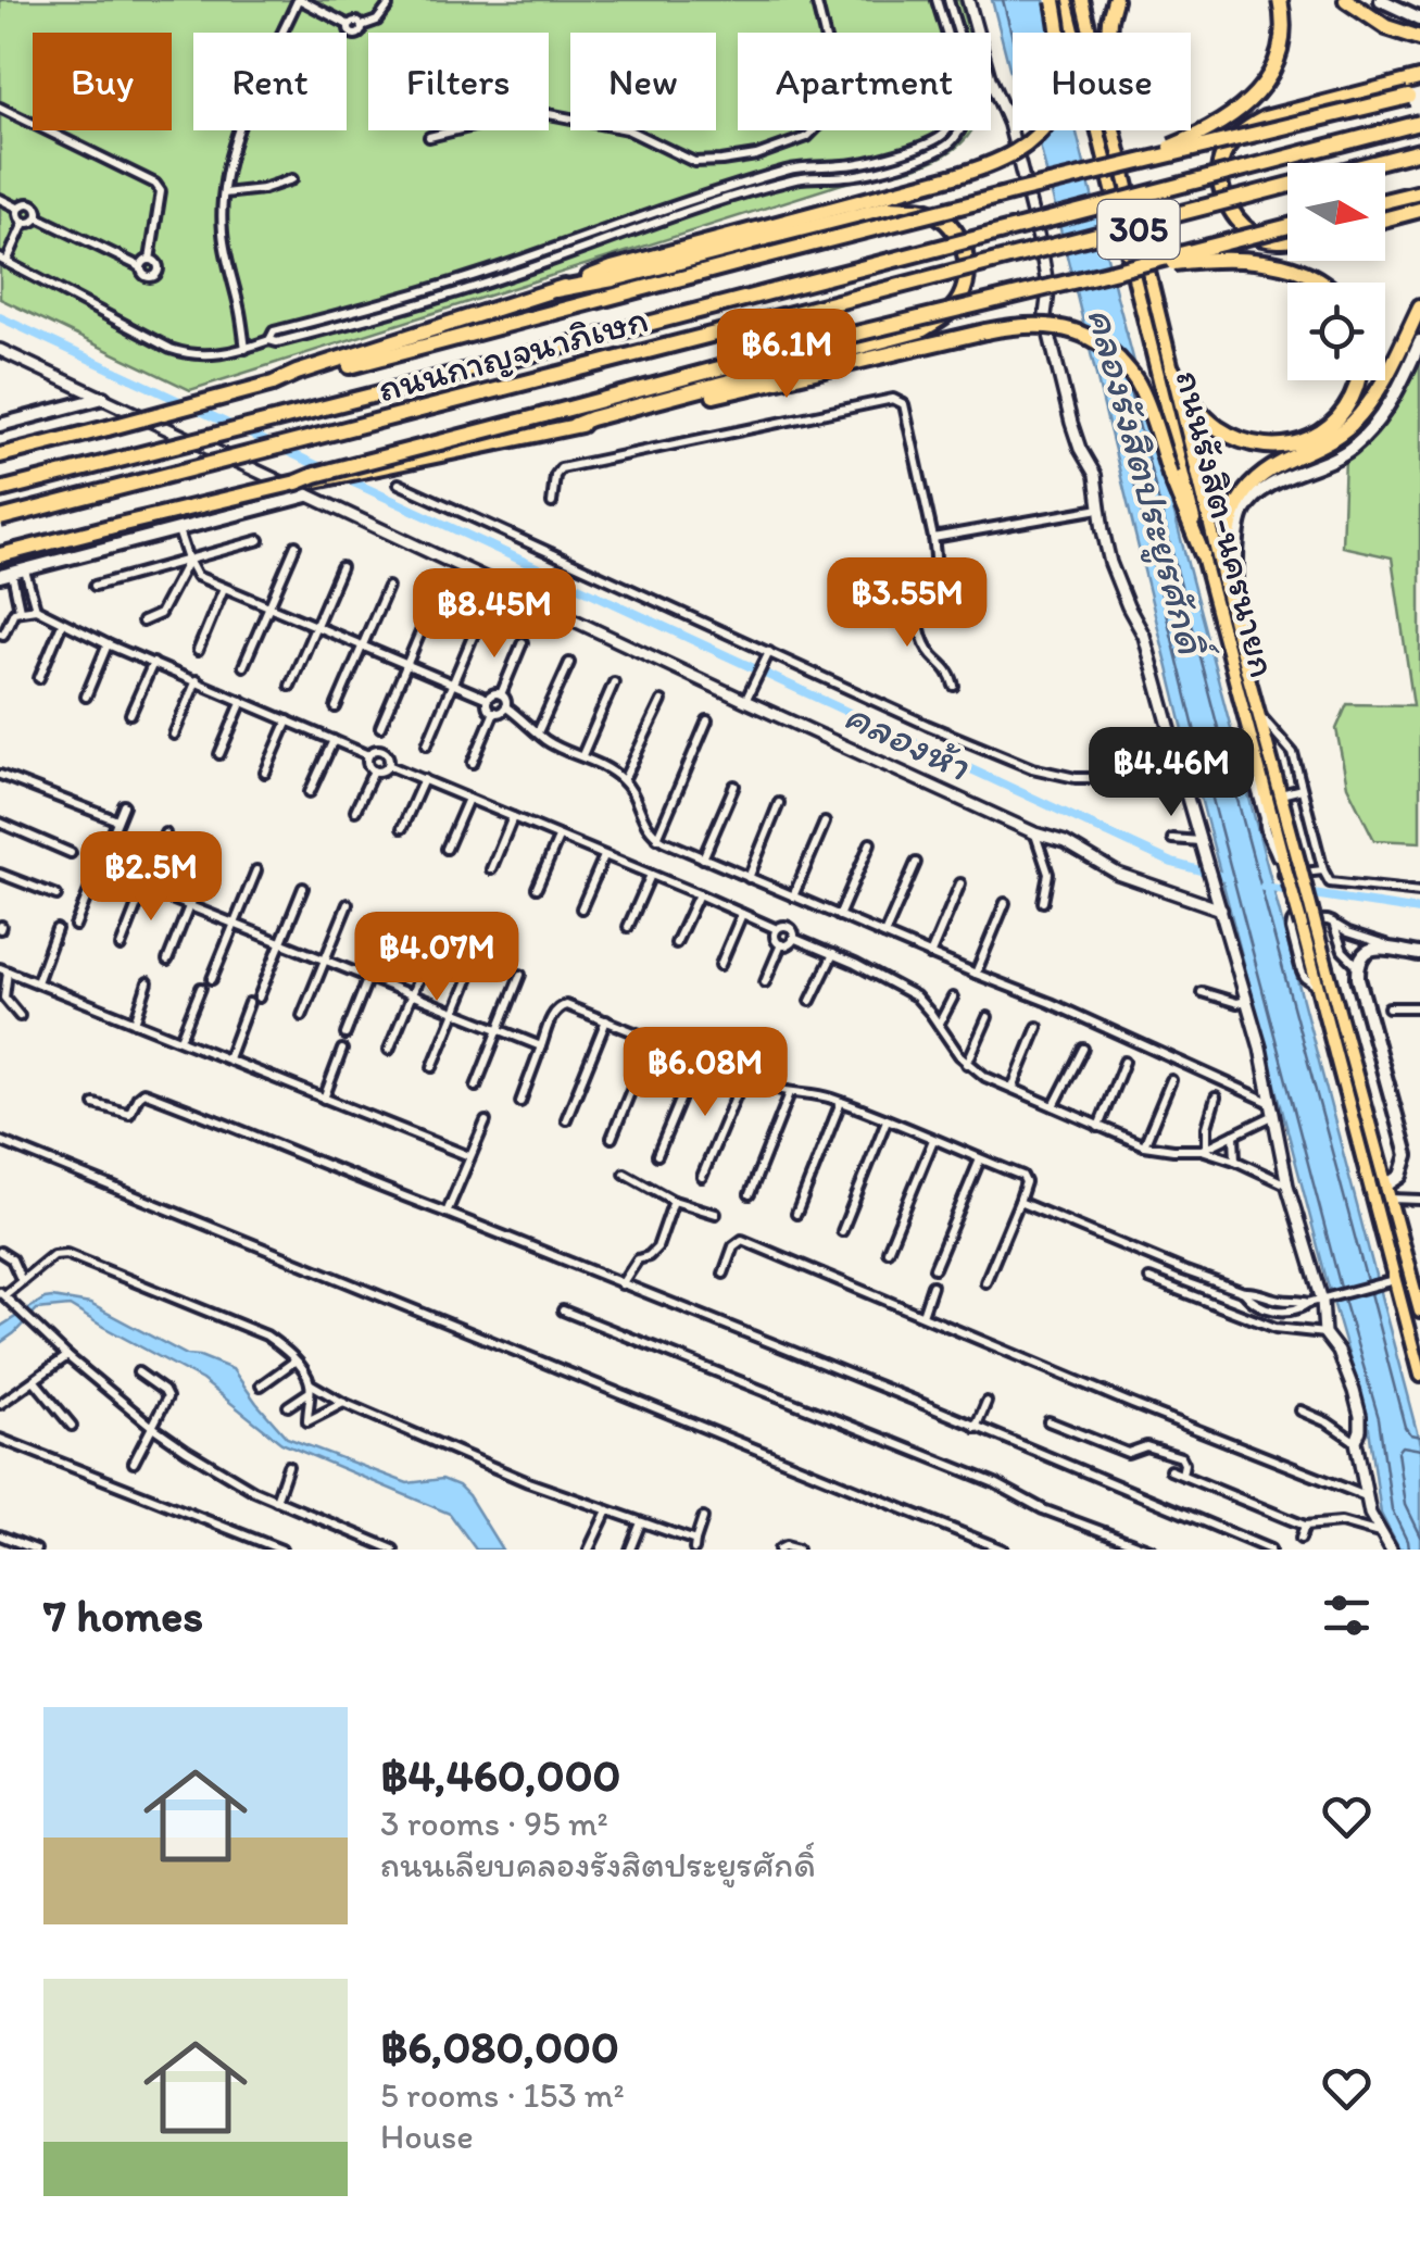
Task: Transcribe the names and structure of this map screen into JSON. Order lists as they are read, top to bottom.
{
  "streets": {
    "highway": ["ถนนกาญจนาภิเษก"],
    "main road": ["305", "ถนนรังสิต-นครนายก"]
  },
  "water": ["คลองรังสิตประยูรศักดิ์", "คลองห้า"],
  "north": "right",
  "page": {
    "chip": [
      "Buy",
      "Rent",
      "Filters",
      "New",
      "Apartment",
      "House"
    ],
    "price": [
      "฿6.1M",
      "฿3.55M",
      "฿8.45M",
      "฿4.46M",
      "฿2.5M",
      "฿4.07M",
      "฿6.08M"
    ],
    "heading": "7 homes",
    "list": [
      {
        "name": "฿4,460,000",
        "note": "3 rooms · 95 m² · ถนนเลียบคลองรังสิตประยูรศักดิ์"
      },
      {
        "name": "฿6,080,000",
        "note": "5 rooms · 153 m² · House"
      }
    ]
  }
}
